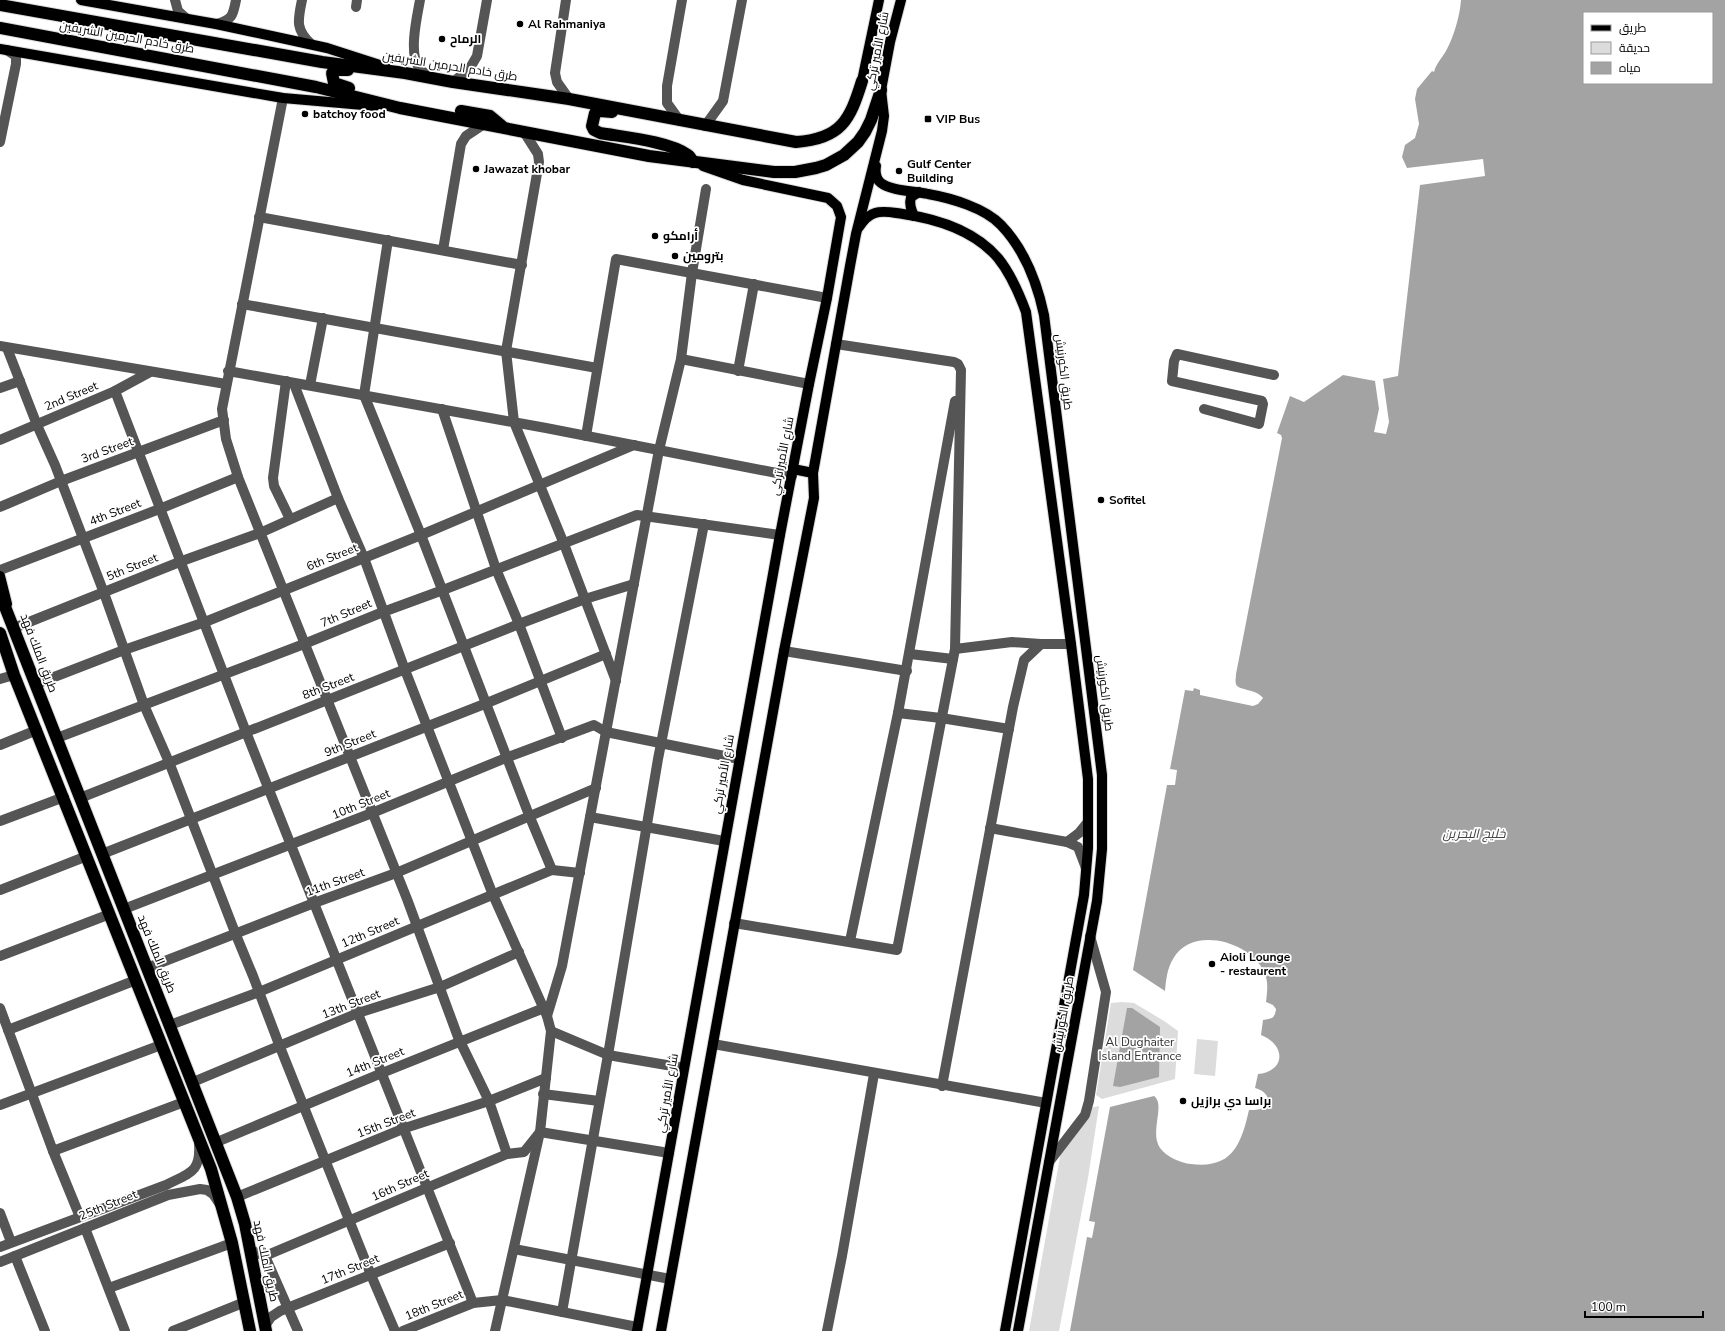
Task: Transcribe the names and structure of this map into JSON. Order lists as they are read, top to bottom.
{
  "streets": {
    "highway": ["طرق خادم الحرمين الشريفين", "طريق الملك فهد"],
    "main road": ["شارع الأمير تركي", "طريق الكورنيش"],
    "street": [
      "2nd Street",
      "3rd Street",
      "4th Street",
      "6th Street",
      "5th Street",
      "7th Street",
      "8th Street",
      "9th Street",
      "10th Street",
      "11th Street",
      "12th Street",
      "13th Street",
      "14th Street",
      "15th Street",
      "16th Street",
      "25th Street",
      "17th Street",
      "18th Street"
    ]
  },
  "crossings": [
    ["طرق خادم الحرمين الشريفين", "شارع الأمير تركي"],
    ["شارع الأمير تركي", "طريق الكورنيش"],
    ["شارع الأمير تركي", "7th Street"],
    ["شارع الأمير تركي", "18th Street"],
    ["6th Street", "طريق الملك فهد"],
    ["5th Street", "طريق الملك فهد"],
    ["7th Street", "طريق الملك فهد"],
    ["طريق الملك فهد", "8th Street"],
    ["طريق الملك فهد", "9th Street"],
    ["طريق الملك فهد", "10th Street"],
    ["طريق الملك فهد", "11th Street"],
    ["طريق الملك فهد", "12th Street"],
    ["طريق الملك فهد", "13th Street"],
    ["طريق الملك فهد", "14th Street"],
    ["طريق الملك فهد", "15th Street"],
    ["طريق الملك فهد", "17th Street"]
  ],
  "water": ["خليج البحرين"],
  "parks": ["Al Dughaiter Island Entrance"],
  "places": {
    "other": [
      "Al Rahmaniya",
      "الرماح",
      "batchoy food",
      "Jawazat khobar",
      "Gulf Center Building",
      "أرامكو",
      "بترومين",
      "Sofitel",
      "Aioli Lounge - restaurent",
      "براسا دي برازيل"
    ],
    "transit": ["VIP Bus"]
  },
  "legend": ["طريق", "حديقة", "مياه"],
  "scale_bar": "100 m"
}
